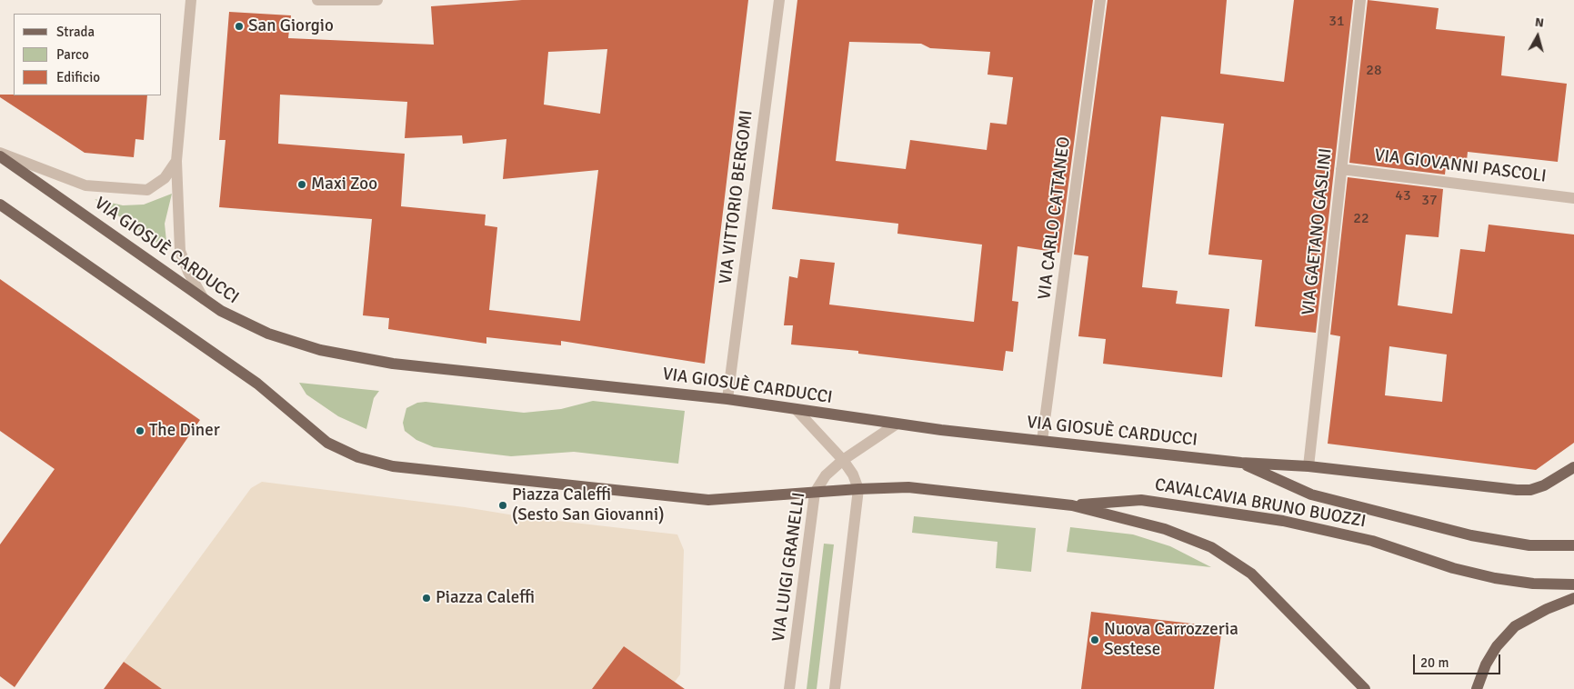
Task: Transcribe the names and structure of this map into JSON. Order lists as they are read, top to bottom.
{
  "streets": {
    "main road": ["VIA GIOSUÈ CARDUCCI", "CAVALCAVIA BRUNO BUOZZI"],
    "street": [
      "VIA GIOVANNI PASCOLI",
      "VIA VITTORIO BERGOMI",
      "VIA CARLO CATTANEO",
      "VIA GAETANO GASLINI",
      "VIA LUIGI GRANELLI"
    ]
  },
  "crossings": [
    ["VIA GIOVANNI PASCOLI", "VIA GAETANO GASLINI"],
    ["VIA VITTORIO BERGOMI", "VIA GIOSUÈ CARDUCCI"],
    ["VIA CARLO CATTANEO", "VIA GIOSUÈ CARDUCCI"],
    ["VIA GAETANO GASLINI", "VIA GIOSUÈ CARDUCCI"],
    ["VIA GIOSUÈ CARDUCCI", "CAVALCAVIA BRUNO BUOZZI"],
    ["VIA GIOSUÈ CARDUCCI", "VIA LUIGI GRANELLI"]
  ],
  "places": [
    "San Giorgio",
    "Maxi Zoo",
    "The Diner",
    "Piazza Caleffi (Sesto San Giovanni)",
    "Piazza Caleffi",
    "Nuova Carrozzeria Sestese"
  ],
  "house_numbers": [
    "31",
    "28",
    "43",
    "37",
    "22"
  ],
  "legend": ["Strada", "Parco", "Edificio"],
  "scale_bar": "20 m",
  "north": "top"
}
